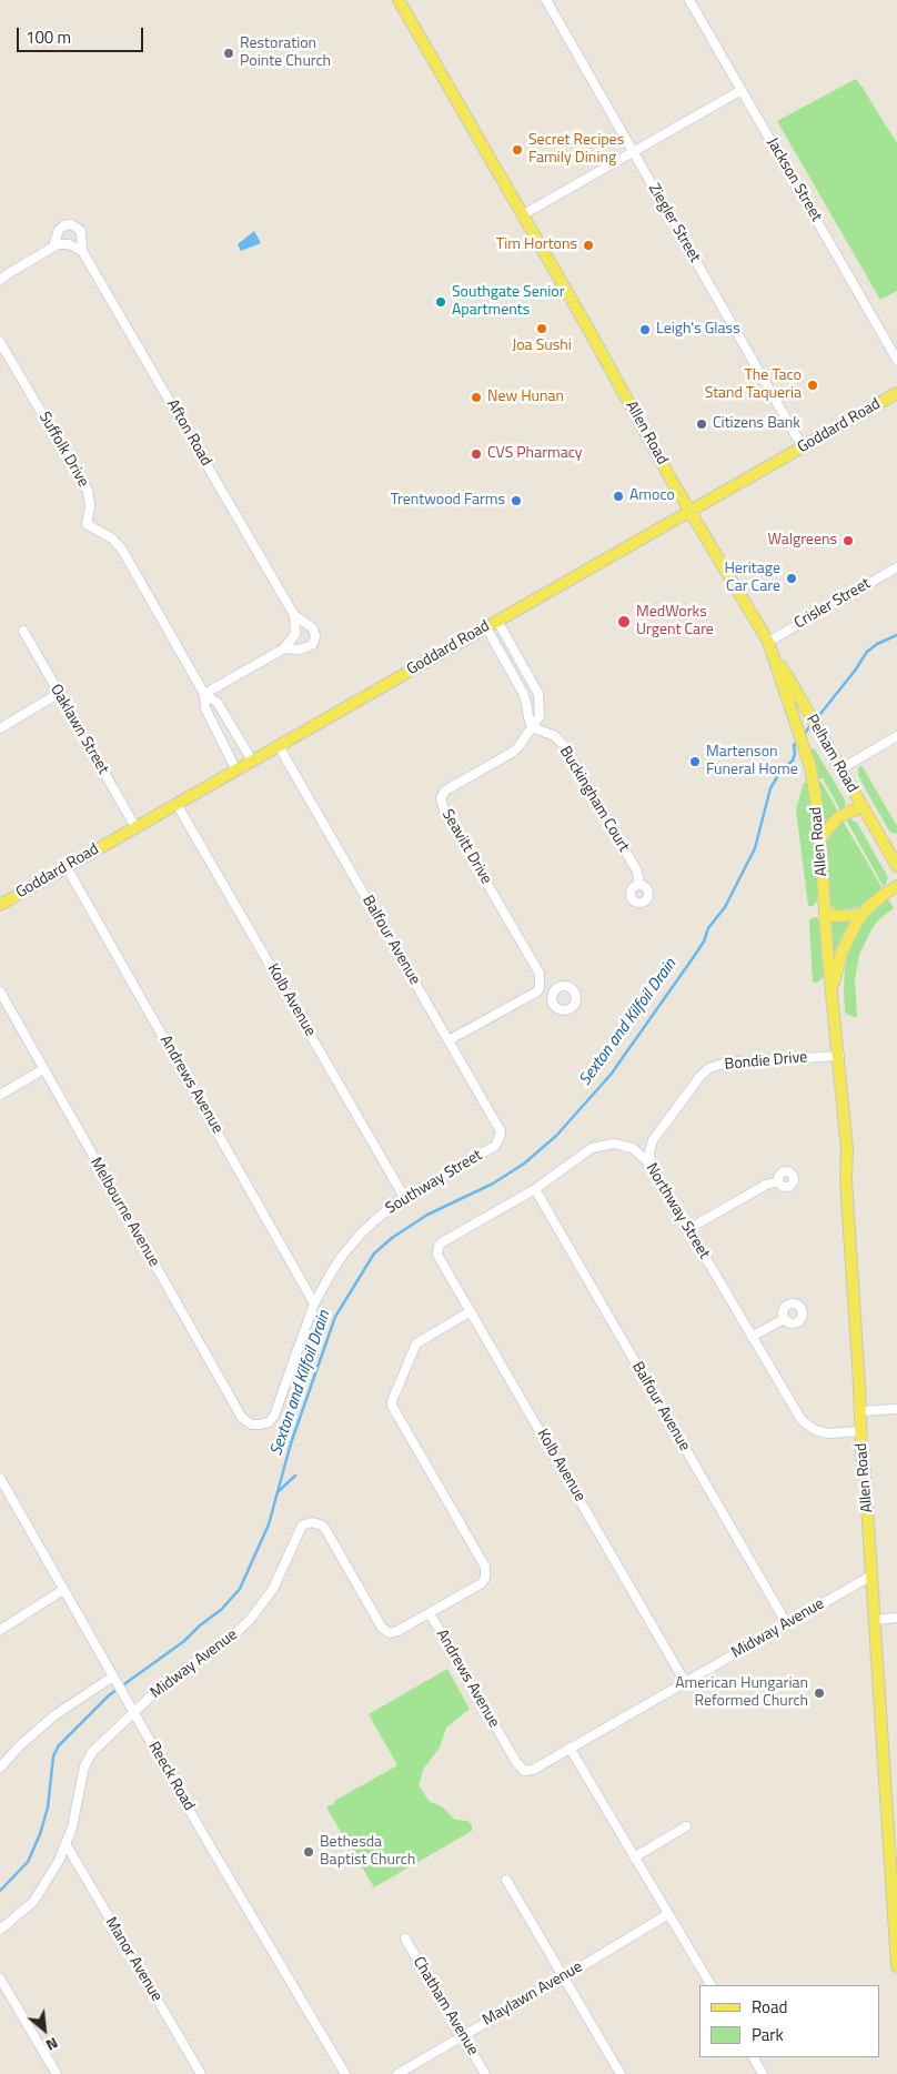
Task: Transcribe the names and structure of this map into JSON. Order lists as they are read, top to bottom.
{
  "streets": {
    "main road": ["Goddard Road", "Allen Road", "Pelham Road"],
    "street": [
      "Jackson Street",
      "Ziegler Street",
      "Afton Road",
      "Suffolk Drive",
      "Crisler Street",
      "Oaklawn Street",
      "Buckingham Court",
      "Seavitt Drive",
      "Balfour Avenue",
      "Kolb Avenue",
      "Bondie Drive",
      "Andrews Avenue",
      "Southway Street",
      "Northway Street",
      "Melbourne Avenue",
      "Midway Avenue",
      "Reeck Road",
      "Manor Avenue",
      "Maylawn Avenue",
      "Chatham Avenue"
    ]
  },
  "crossings": [
    ["Ziegler Street", "Goddard Road"],
    ["Goddard Road", "Allen Road"],
    ["Goddard Road", "Suffolk Drive"],
    ["Goddard Road", "Oaklawn Street"],
    ["Goddard Road", "Balfour Avenue"],
    ["Goddard Road", "Kolb Avenue"],
    ["Goddard Road", "Andrews Avenue"],
    ["Allen Road", "Crisler Street"],
    ["Allen Road", "Pelham Road"],
    ["Allen Road", "Bondie Drive"],
    ["Allen Road", "Northway Street"],
    ["Allen Road", "Midway Avenue"],
    ["Crisler Street", "Pelham Road"],
    ["Buckingham Court", "Seavitt Drive"],
    ["Balfour Avenue", "Southway Street"],
    ["Balfour Avenue", "Northway Street"],
    ["Balfour Avenue", "Midway Avenue"],
    ["Kolb Avenue", "Andrews Avenue"],
    ["Kolb Avenue", "Southway Street"],
    ["Kolb Avenue", "Northway Street"],
    ["Kolb Avenue", "Midway Avenue"],
    ["Bondie Drive", "Northway Street"],
    ["Andrews Avenue", "Southway Street"],
    ["Andrews Avenue", "Midway Avenue"],
    ["Southway Street", "Melbourne Avenue"],
    ["Midway Avenue", "Reeck Road"],
    ["Midway Avenue", "Manor Avenue"],
    ["Maylawn Avenue", "Chatham Avenue"]
  ],
  "water": ["Sexton and Kilfoil Drain"],
  "places": [
    "Restoration Pointe Church",
    "Secret Recipes Family Dining",
    "Tim Hortons",
    "Southgate Senior Apartments",
    "Joa Sushi",
    "Leigh's Glass",
    "The Taco Stand Taqueria",
    "New Hunan",
    "Citizens Bank",
    "CVS Pharmacy",
    "Amoco",
    "Trentwood Farms",
    "Walgreens",
    "Heritage Car Care",
    "MedWorks Urgent Care",
    "Martenson Funeral Home",
    "American Hungarian Reformed Church",
    "Bethesda Baptist Church"
  ],
  "legend": ["Road", "Park"],
  "scale_bar": "100 m",
  "north": "bottom right"
}
